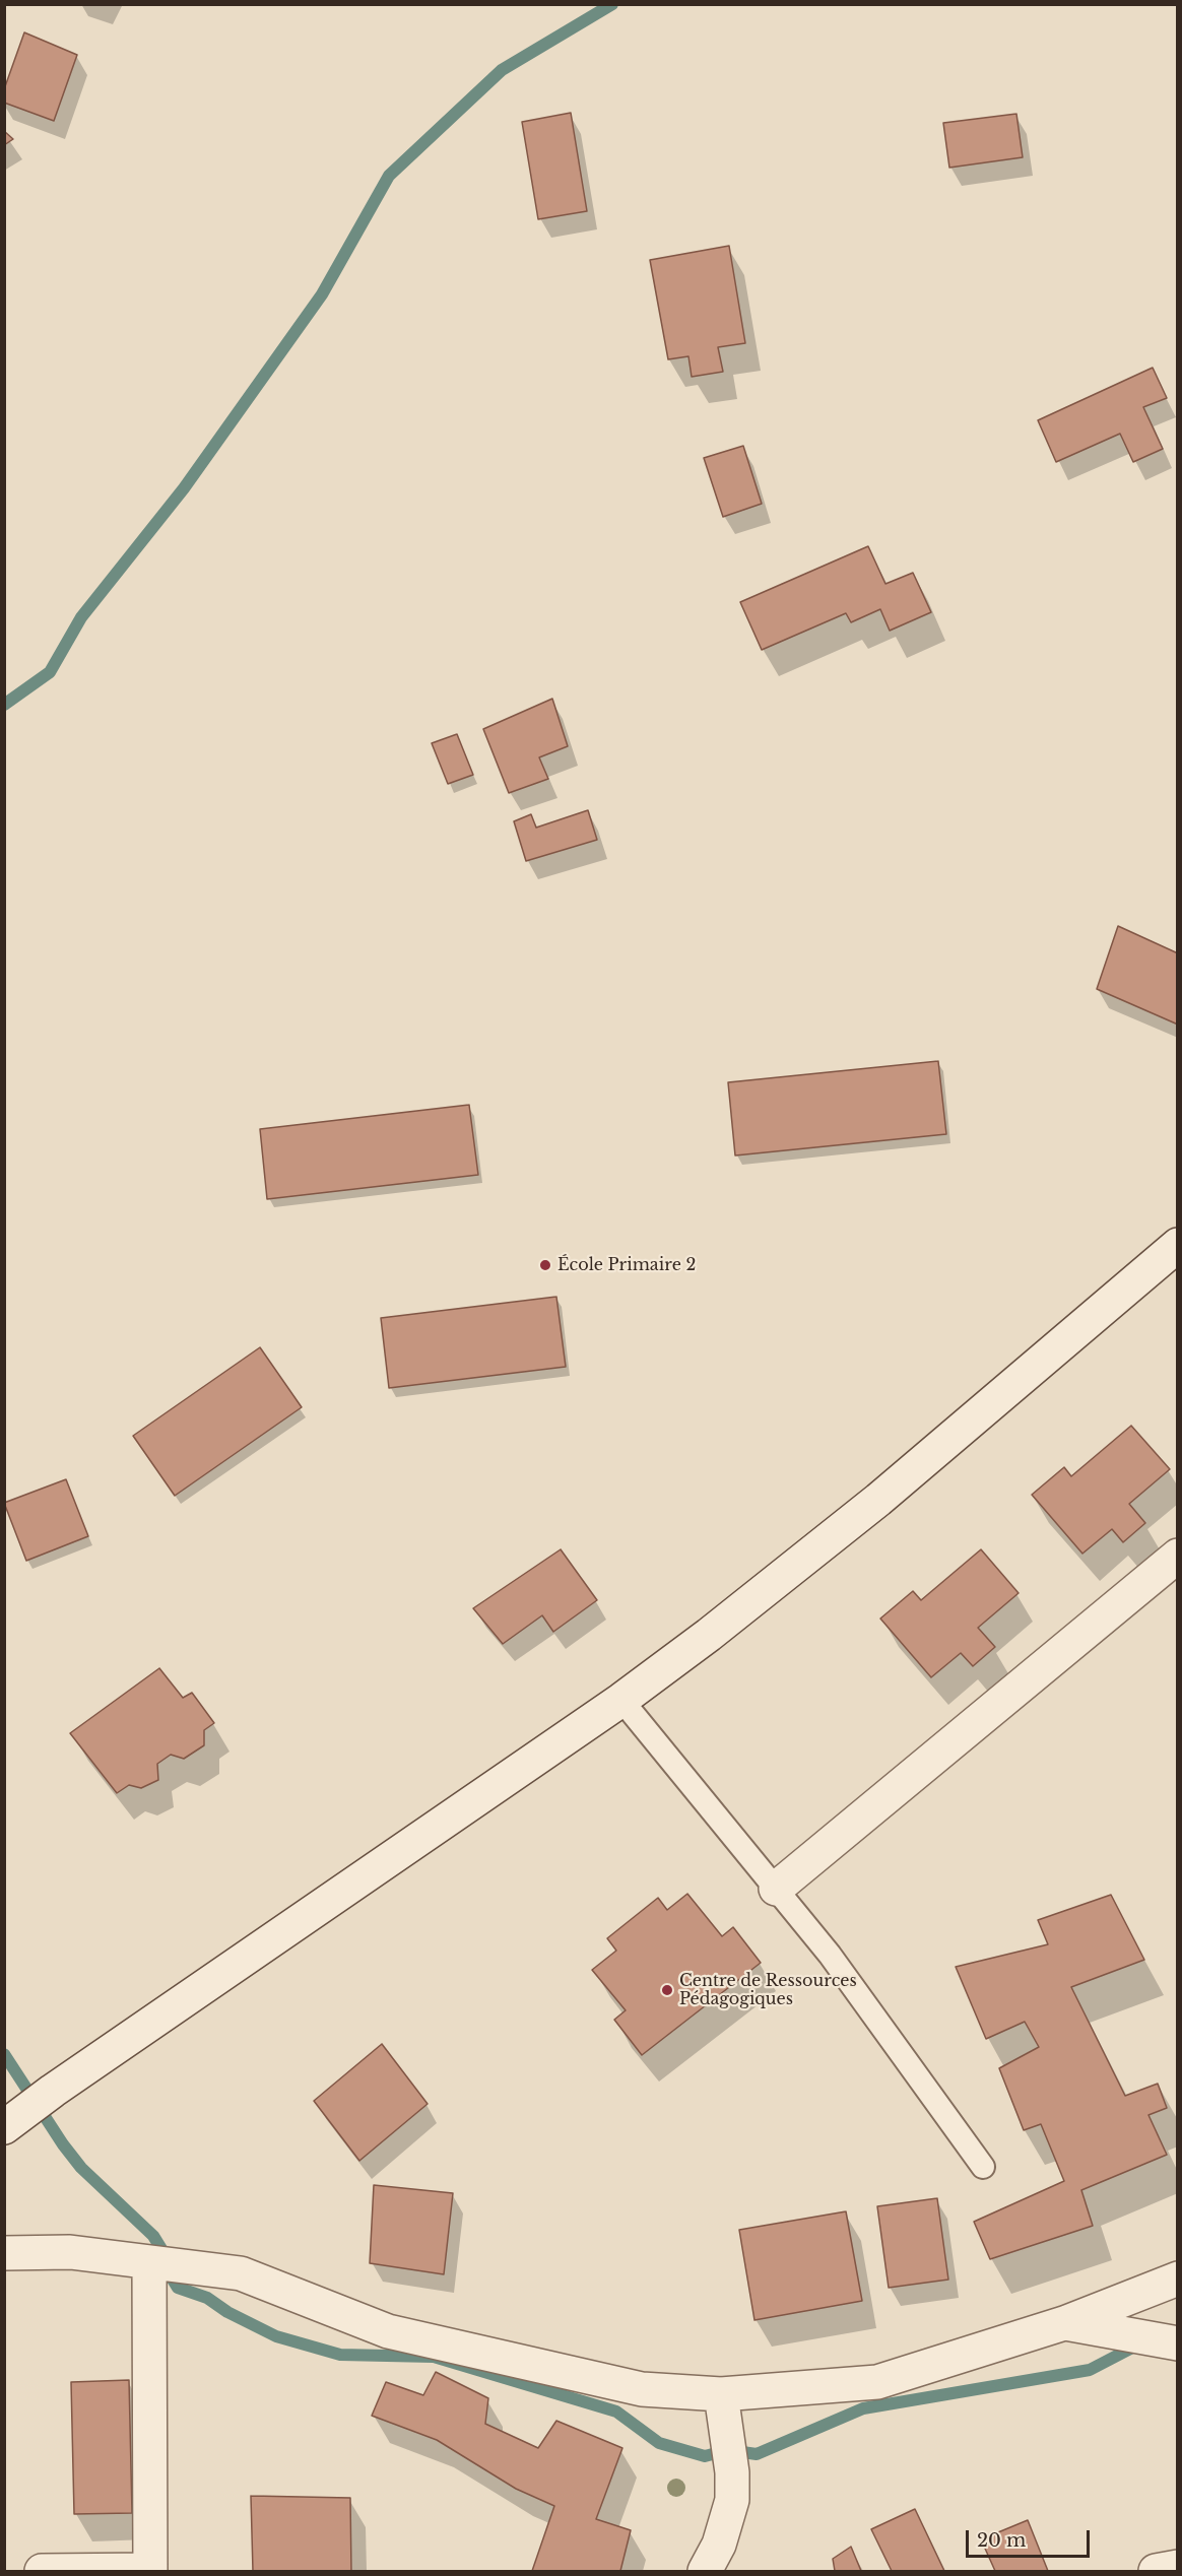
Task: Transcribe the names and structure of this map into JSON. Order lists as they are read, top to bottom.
{
  "places": ["École Primaire 2", "Centre de Ressources Pédagogiques"],
  "scale_bar": "20 m"
}
